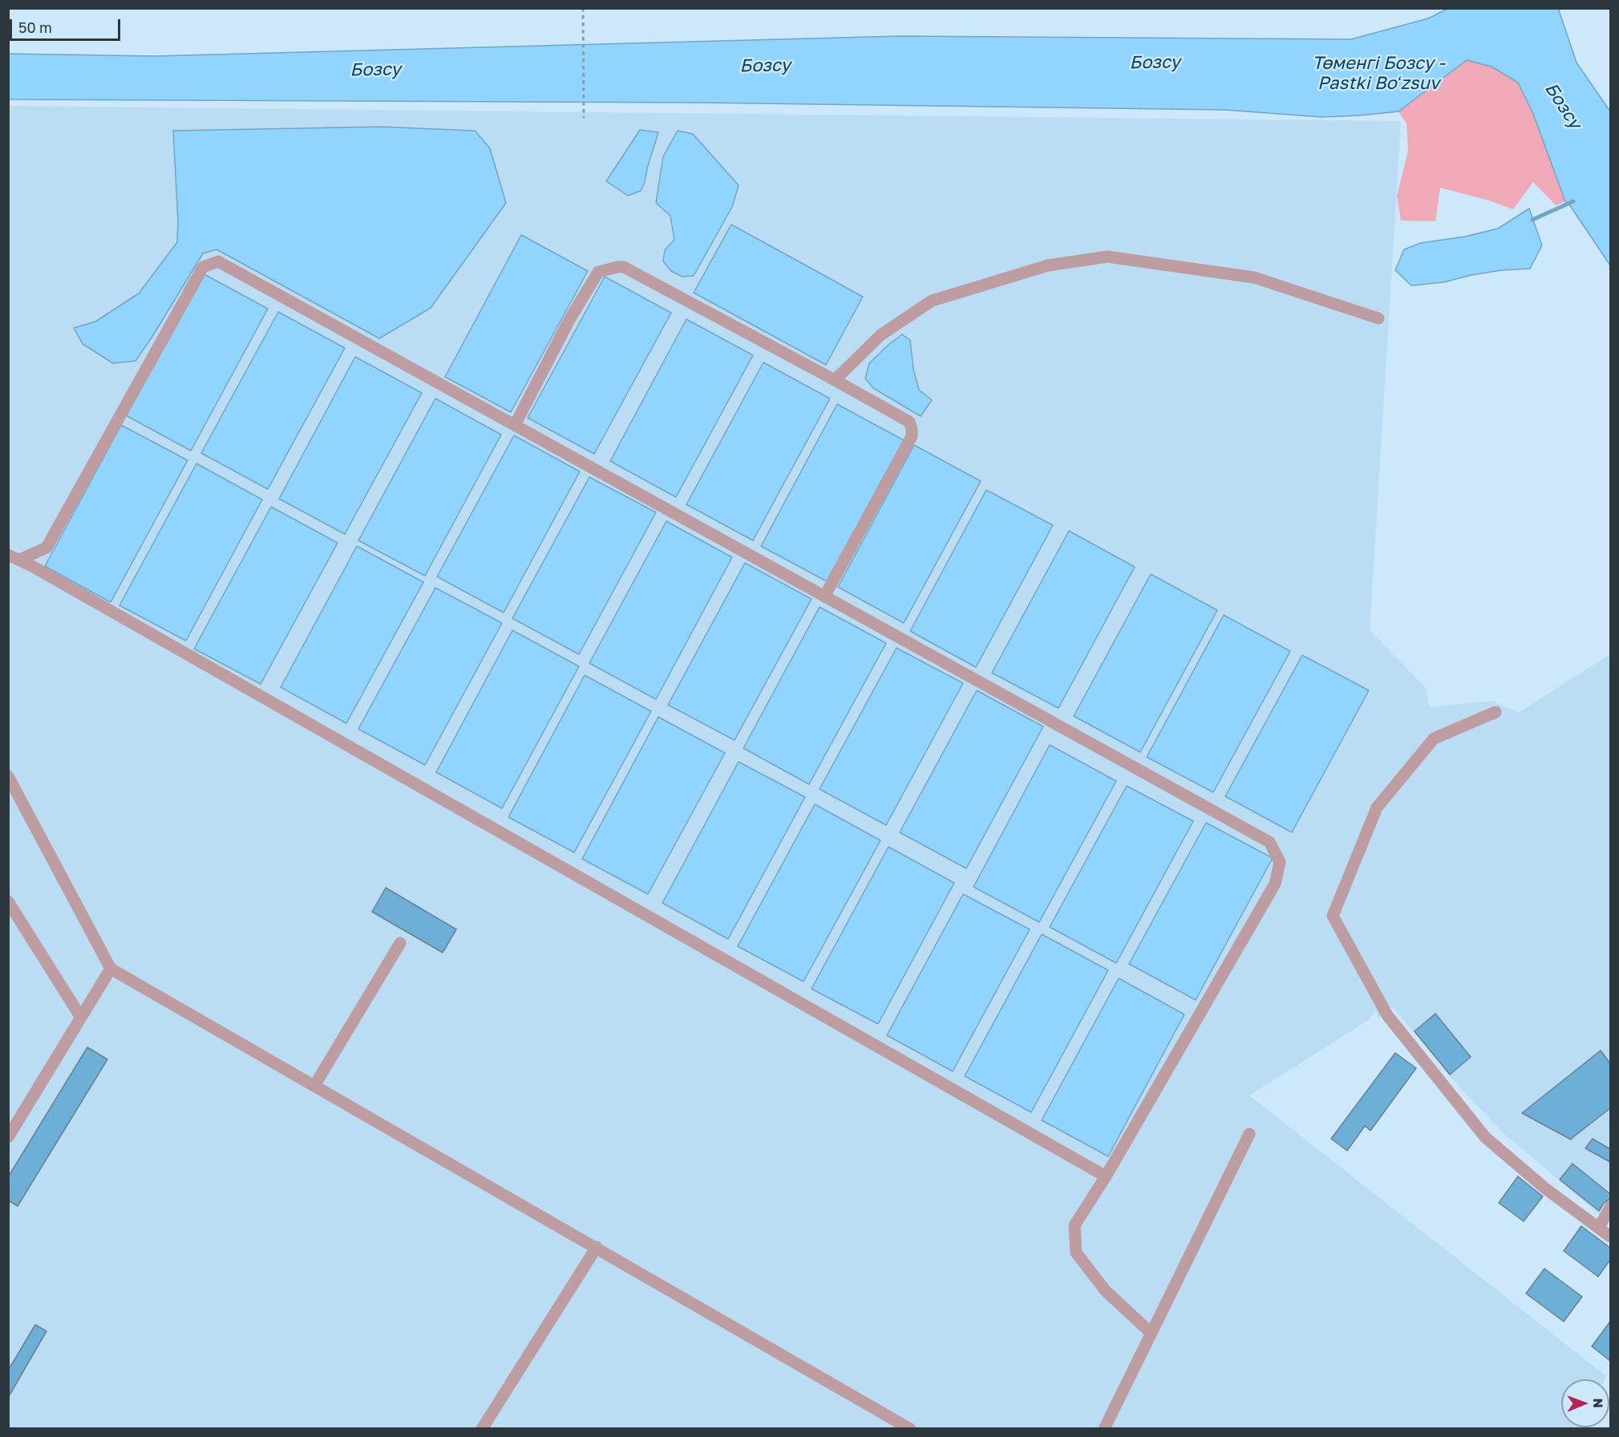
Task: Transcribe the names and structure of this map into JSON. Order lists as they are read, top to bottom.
{
  "water": ["Бозсу", "Төменгі Бозсу - Pastki Boʻzsuv"],
  "scale_bar": "50 m",
  "north": "right"
}
